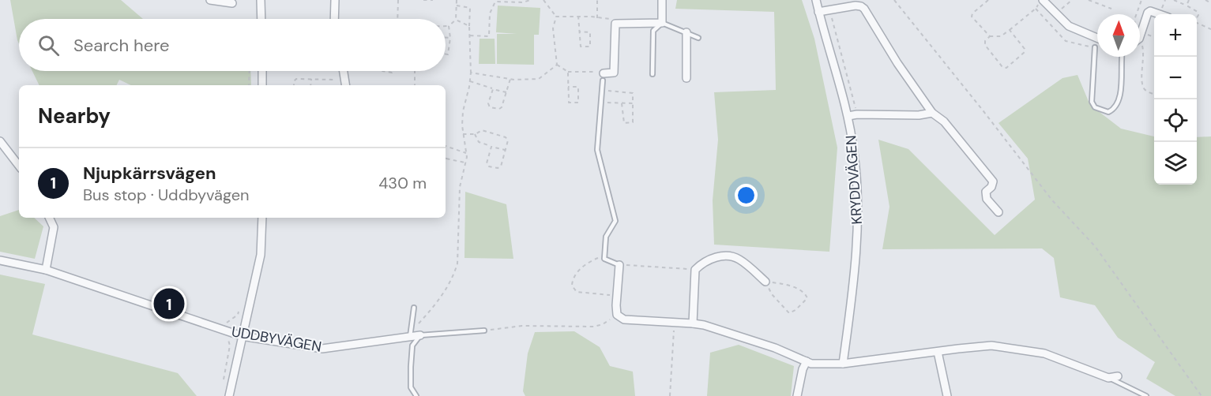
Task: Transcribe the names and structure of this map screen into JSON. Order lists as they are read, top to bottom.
{
  "streets": {
    "street": ["KRYDDVÄGEN", "UDDBYVÄGEN"]
  },
  "north": "top",
  "page": {
    "map_buttons": ["+", "−"],
    "search": "Search here",
    "heading": "Nearby",
    "list": [
      {
        "mark": "1",
        "name": "Njupkärrsvägen",
        "note": "Bus stop · Uddbyvägen",
        "value": "430 m"
      }
    ],
    "pins": "1"
  }
}
